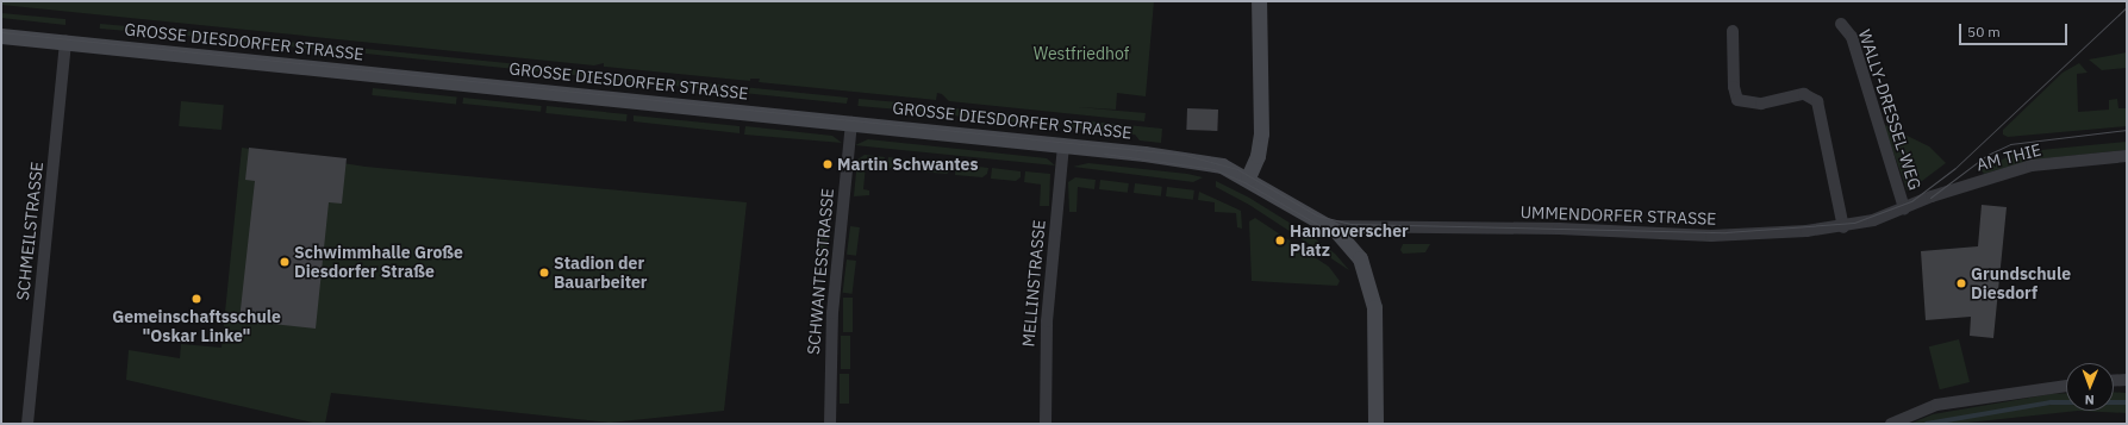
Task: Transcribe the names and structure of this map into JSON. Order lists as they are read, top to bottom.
{
  "streets": {
    "main road": ["GROSSE DIESDORFER STRASSE"],
    "street": [
      "WALLY-DRESSEL-WEG",
      "AM THIE",
      "UMMENDORFER STRASSE",
      "SCHMEILSTRASSE",
      "SCHWANTESSTRASSE",
      "MELLINSTRASSE"
    ]
  },
  "crossings": [
    ["GROSSE DIESDORFER STRASSE", "UMMENDORFER STRASSE"],
    ["GROSSE DIESDORFER STRASSE", "SCHMEILSTRASSE"],
    ["GROSSE DIESDORFER STRASSE", "SCHWANTESSTRASSE"],
    ["GROSSE DIESDORFER STRASSE", "MELLINSTRASSE"],
    ["WALLY-DRESSEL-WEG", "AM THIE"],
    ["WALLY-DRESSEL-WEG", "UMMENDORFER STRASSE"],
    ["AM THIE", "UMMENDORFER STRASSE"]
  ],
  "parks": ["Westfriedhof"],
  "places": [
    "Martin Schwantes",
    "Hannoverscher Platz",
    "Schwimmhalle Große Diesdorfer Straße",
    "Stadion der Bauarbeiter",
    "Grundschule Diesdorf",
    "Gemeinschaftsschule \"Oskar Linke\""
  ],
  "scale_bar": "50 m",
  "north": "bottom"
}
